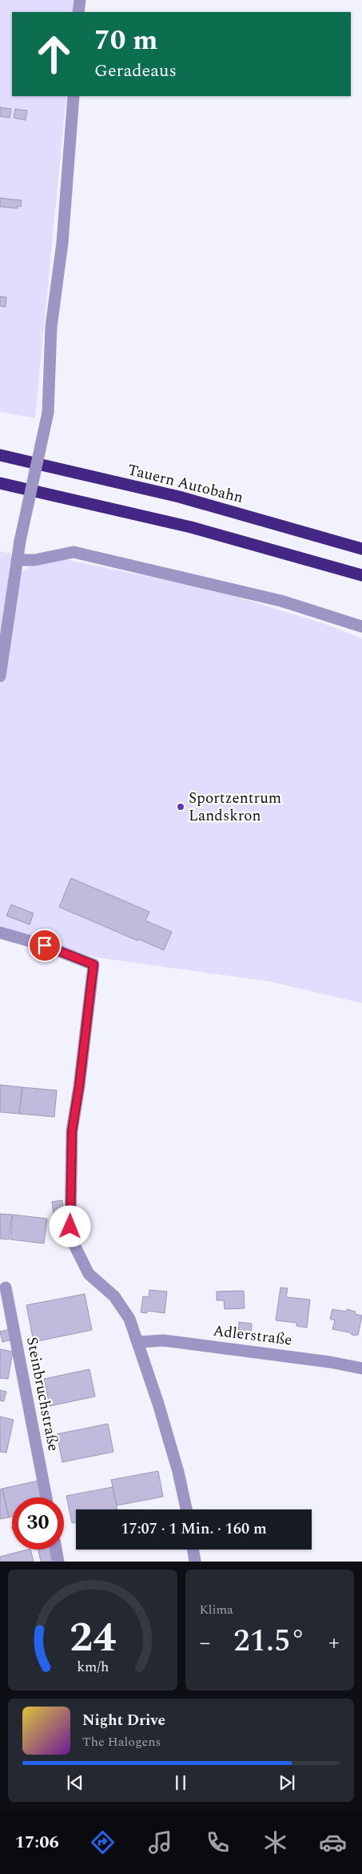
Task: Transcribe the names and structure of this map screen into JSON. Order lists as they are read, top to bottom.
{
  "streets": {
    "highway": ["Tauern Autobahn"],
    "street": ["Adlerstraße", "Steinbruchstraße"]
  },
  "places": ["Sportzentrum Landskron"],
  "page": {
    "turn": ["70 m", "Geradeaus"],
    "limit": "30",
    "trip": "17:07 · 1 Min. · 160 m",
    "tile": "Klima",
    "heat": ["−", "21.5°", "+"],
    "song": ["Night Drive", "The Halogens"],
    "tabs": "17:06",
    "gauge": ["24", "km/h"]
  }
}
